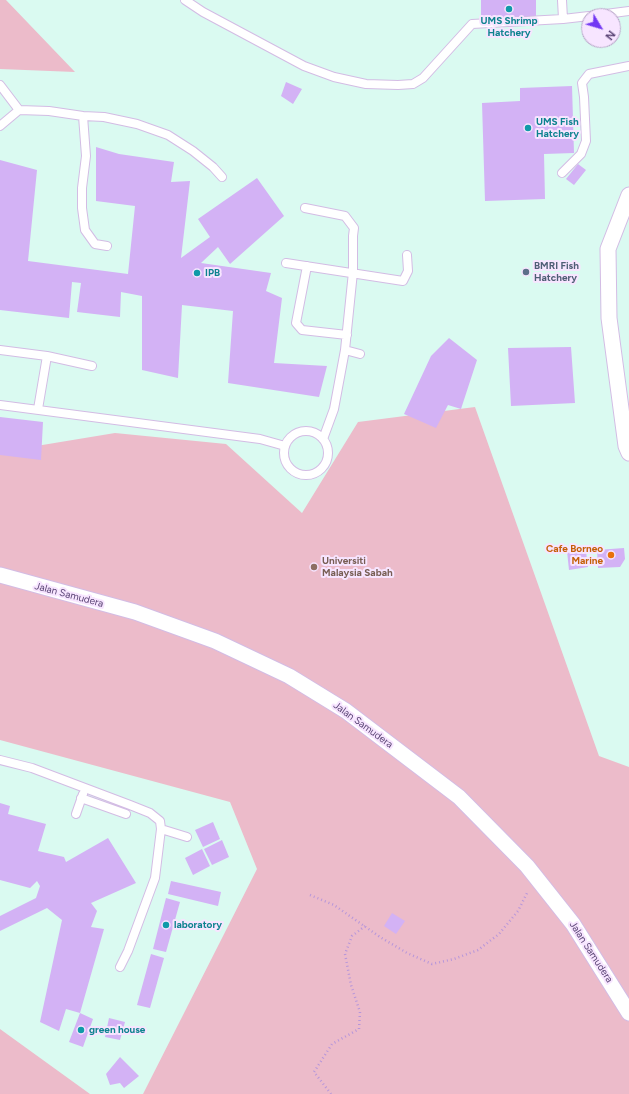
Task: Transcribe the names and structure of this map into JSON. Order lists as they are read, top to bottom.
{
  "streets": {
    "street": ["Jalan Samudera"]
  },
  "places": [
    "UMS Shrimp Hatchery",
    "UMS Fish Hatchery",
    "BMRI Fish Hatchery",
    "IPB",
    "Cafe Borneo Marine",
    "Universiti Malaysia Sabah",
    "laboratory",
    "green house"
  ],
  "north": "bottom right"
}
